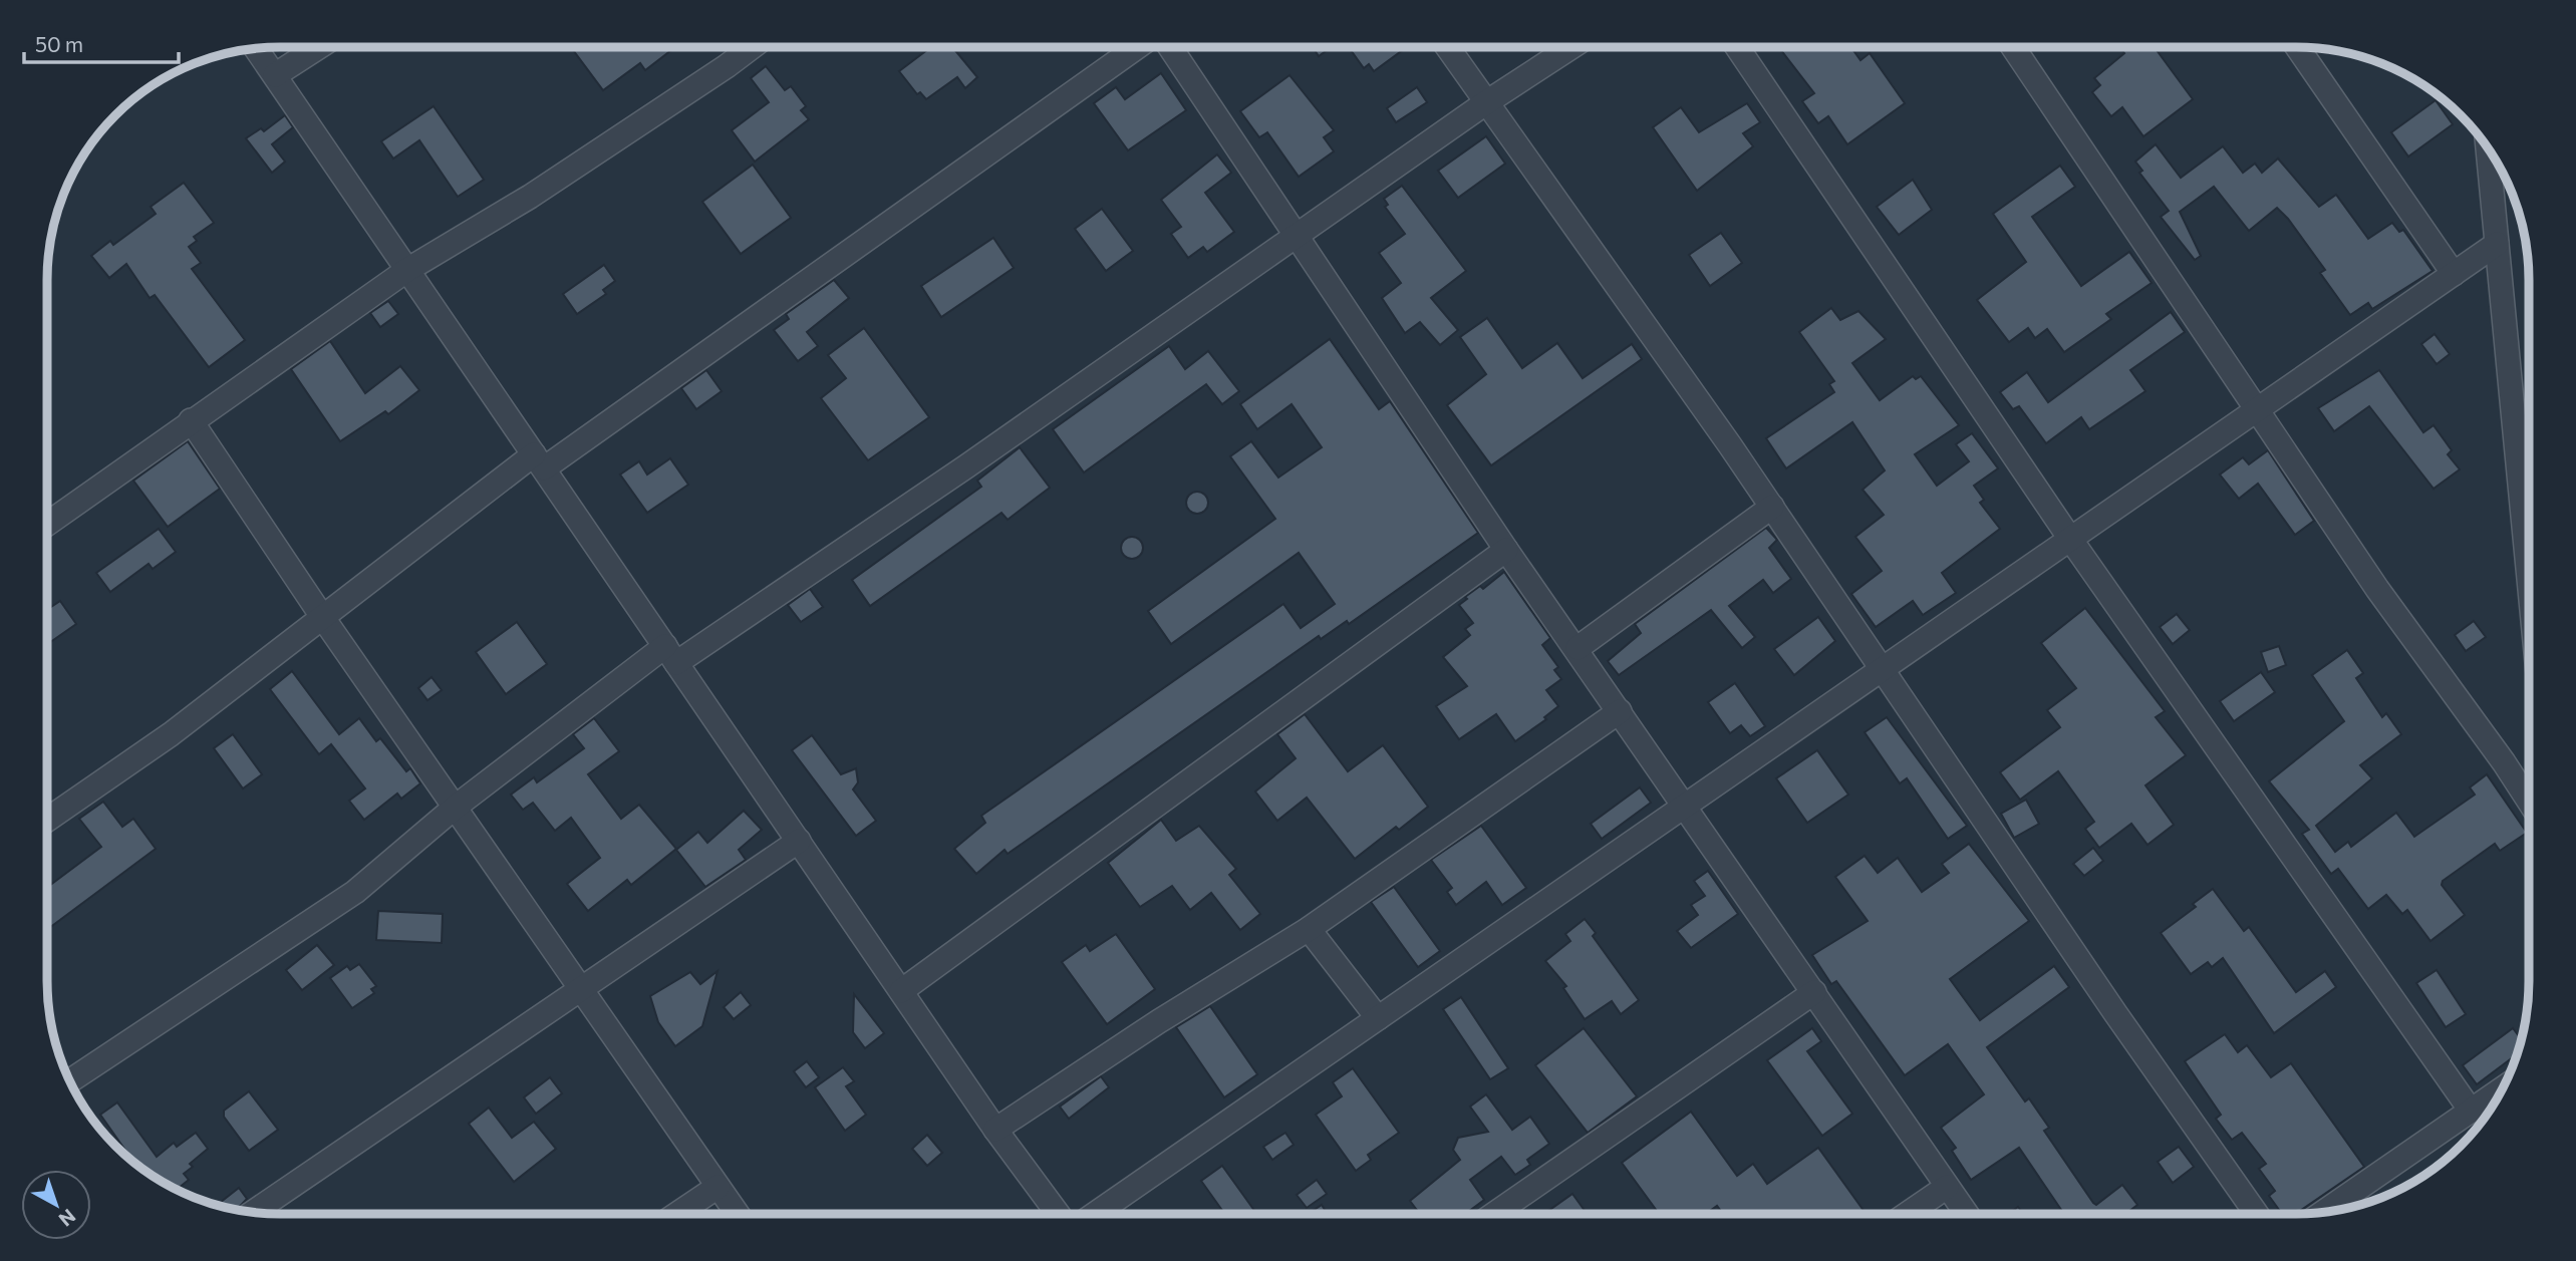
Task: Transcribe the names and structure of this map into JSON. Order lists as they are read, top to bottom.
{
  "scale_bar": "50 m",
  "north": "bottom right"
}
